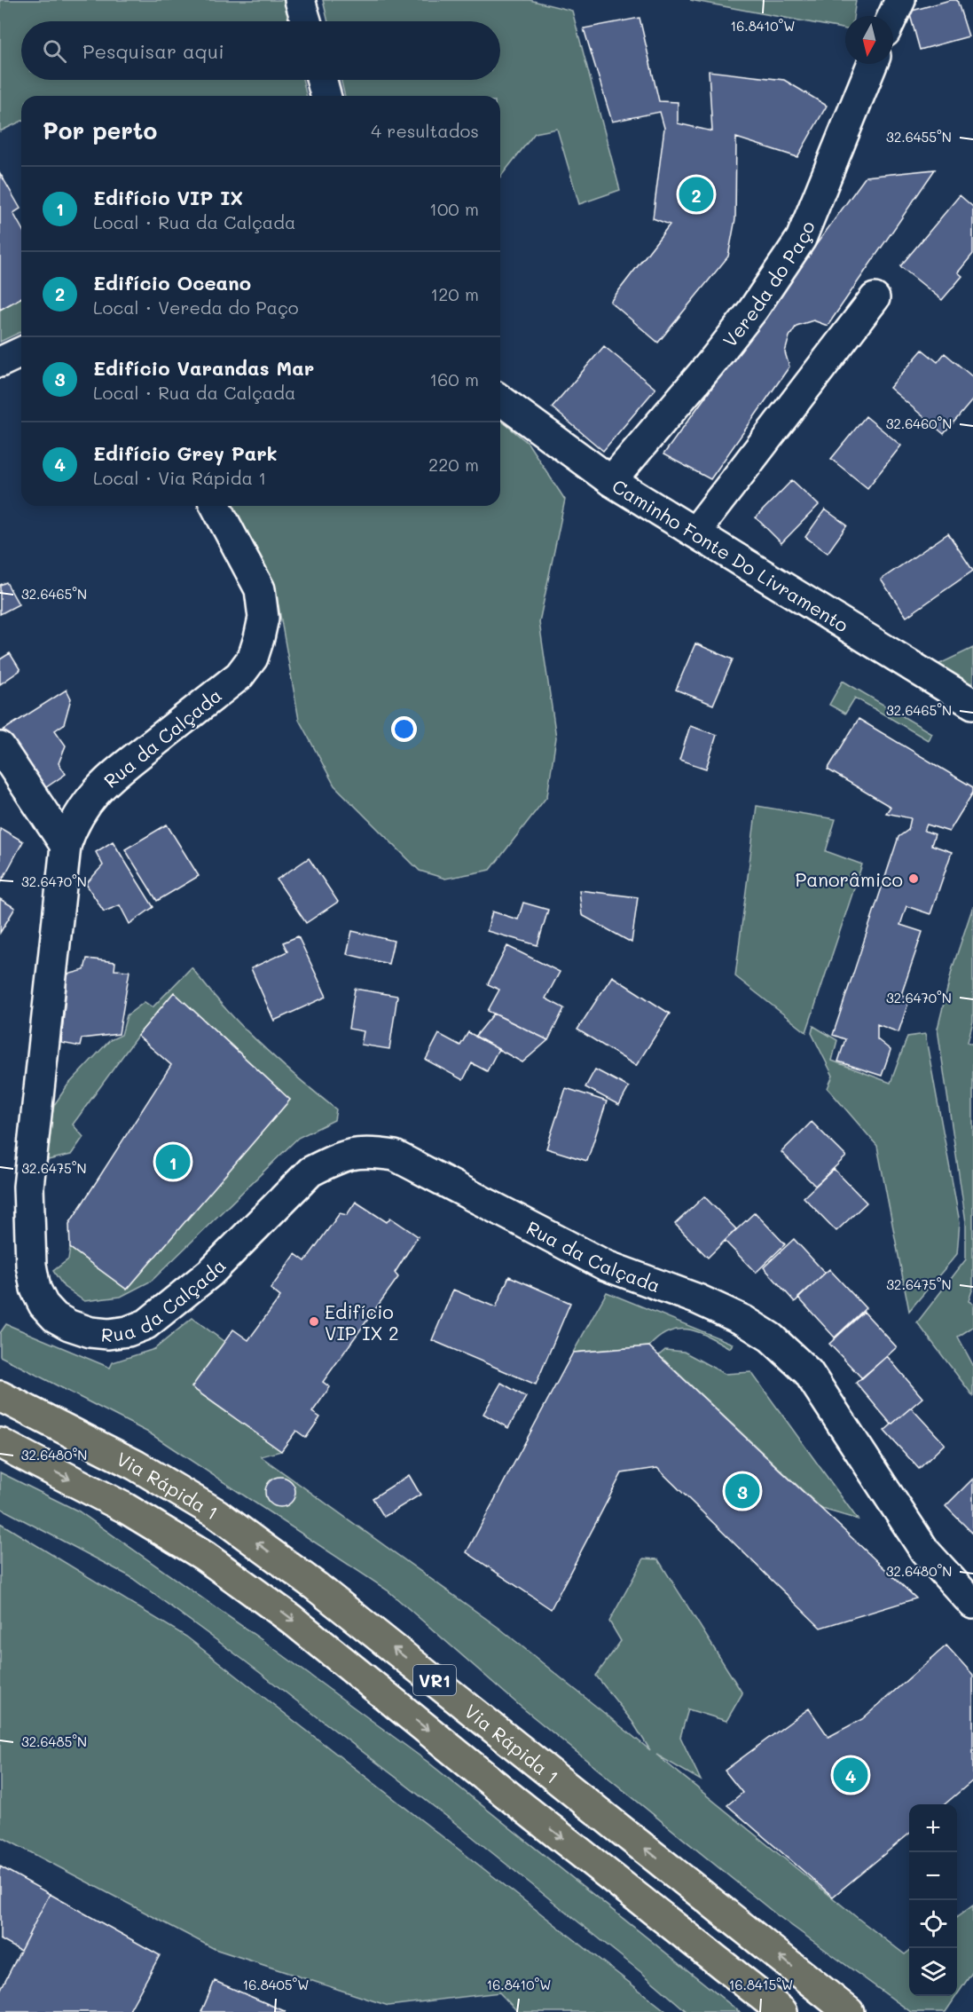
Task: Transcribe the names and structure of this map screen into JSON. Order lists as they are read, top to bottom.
{
  "streets": {
    "highway": ["Via Rápida 1", "VR1"],
    "street": ["Vereda do Paço", "Caminho Fonte Do Livramento", "Rua da Calçada"]
  },
  "crossings": [
    ["Vereda do Paço", "Caminho Fonte Do Livramento"]
  ],
  "places": ["Panorâmico", "Edifício VIP IX 2"],
  "north": "bottom",
  "page": {
    "search": "Pesquisar aqui",
    "heading": ["Por perto", "4 resultados"],
    "list": [
      {
        "mark": "1",
        "name": "Edifício VIP IX",
        "note": "Local · Rua da Calçada",
        "value": "100 m"
      },
      {
        "mark": "2",
        "name": "Edifício Oceano",
        "note": "Local · Vereda do Paço",
        "value": "120 m"
      },
      {
        "mark": "3",
        "name": "Edifício Varandas Mar",
        "note": "Local · Rua da Calçada",
        "value": "160 m"
      },
      {
        "mark": "4",
        "name": "Edifício Grey Park",
        "note": "Local · Via Rápida 1",
        "value": "220 m"
      }
    ],
    "pins": [
      "2",
      "1",
      "3",
      "4"
    ],
    "map_buttons": ["+", "−"]
  },
  "coordinates": [
    "16.8410°W",
    "32.6455°N",
    "32.6460°N",
    "32.6465°N",
    "32.6470°N",
    "32.6475°N",
    "32.6480°N",
    "32.6485°N",
    "16.8405°W",
    "16.8415°W"
  ]
}
